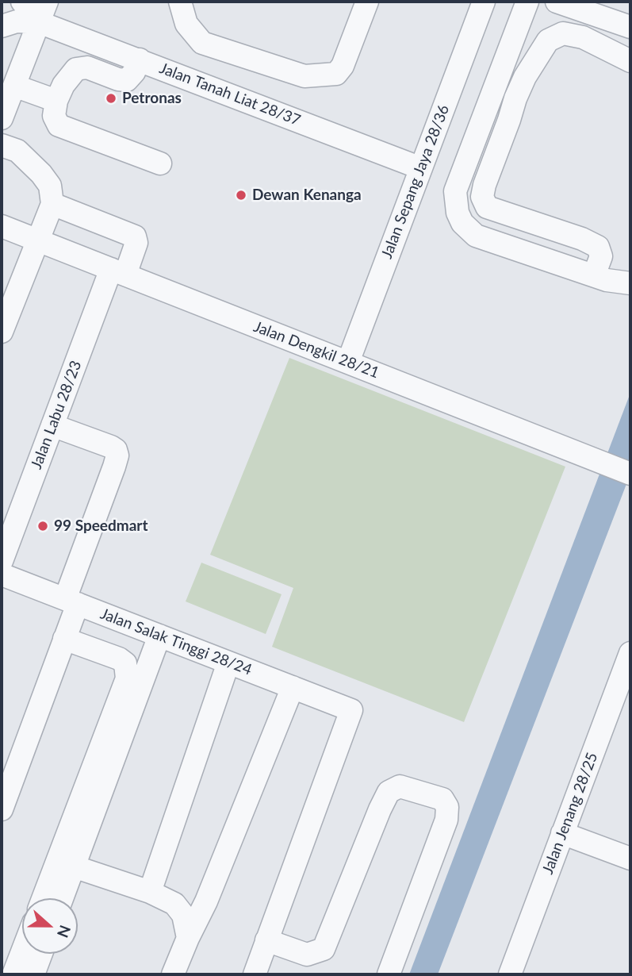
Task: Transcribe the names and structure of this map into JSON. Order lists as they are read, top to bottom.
{
  "streets": {
    "street": [
      "Jalan Tanah Liat 28/37",
      "Jalan Sepang Jaya 28/36",
      "Jalan Dengkil 28/21",
      "Jalan Labu 28/23",
      "Jalan Salak Tinggi 28/24",
      "Jalan Jenang 28/25"
    ]
  },
  "crossings": [
    ["Jalan Tanah Liat 28/37", "Jalan Sepang Jaya 28/36"],
    ["Jalan Sepang Jaya 28/36", "Jalan Dengkil 28/21"],
    ["Jalan Dengkil 28/21", "Jalan Labu 28/23"]
  ],
  "places": ["Petronas", "Dewan Kenanga", "99 Speedmart"],
  "north": "right"
}
